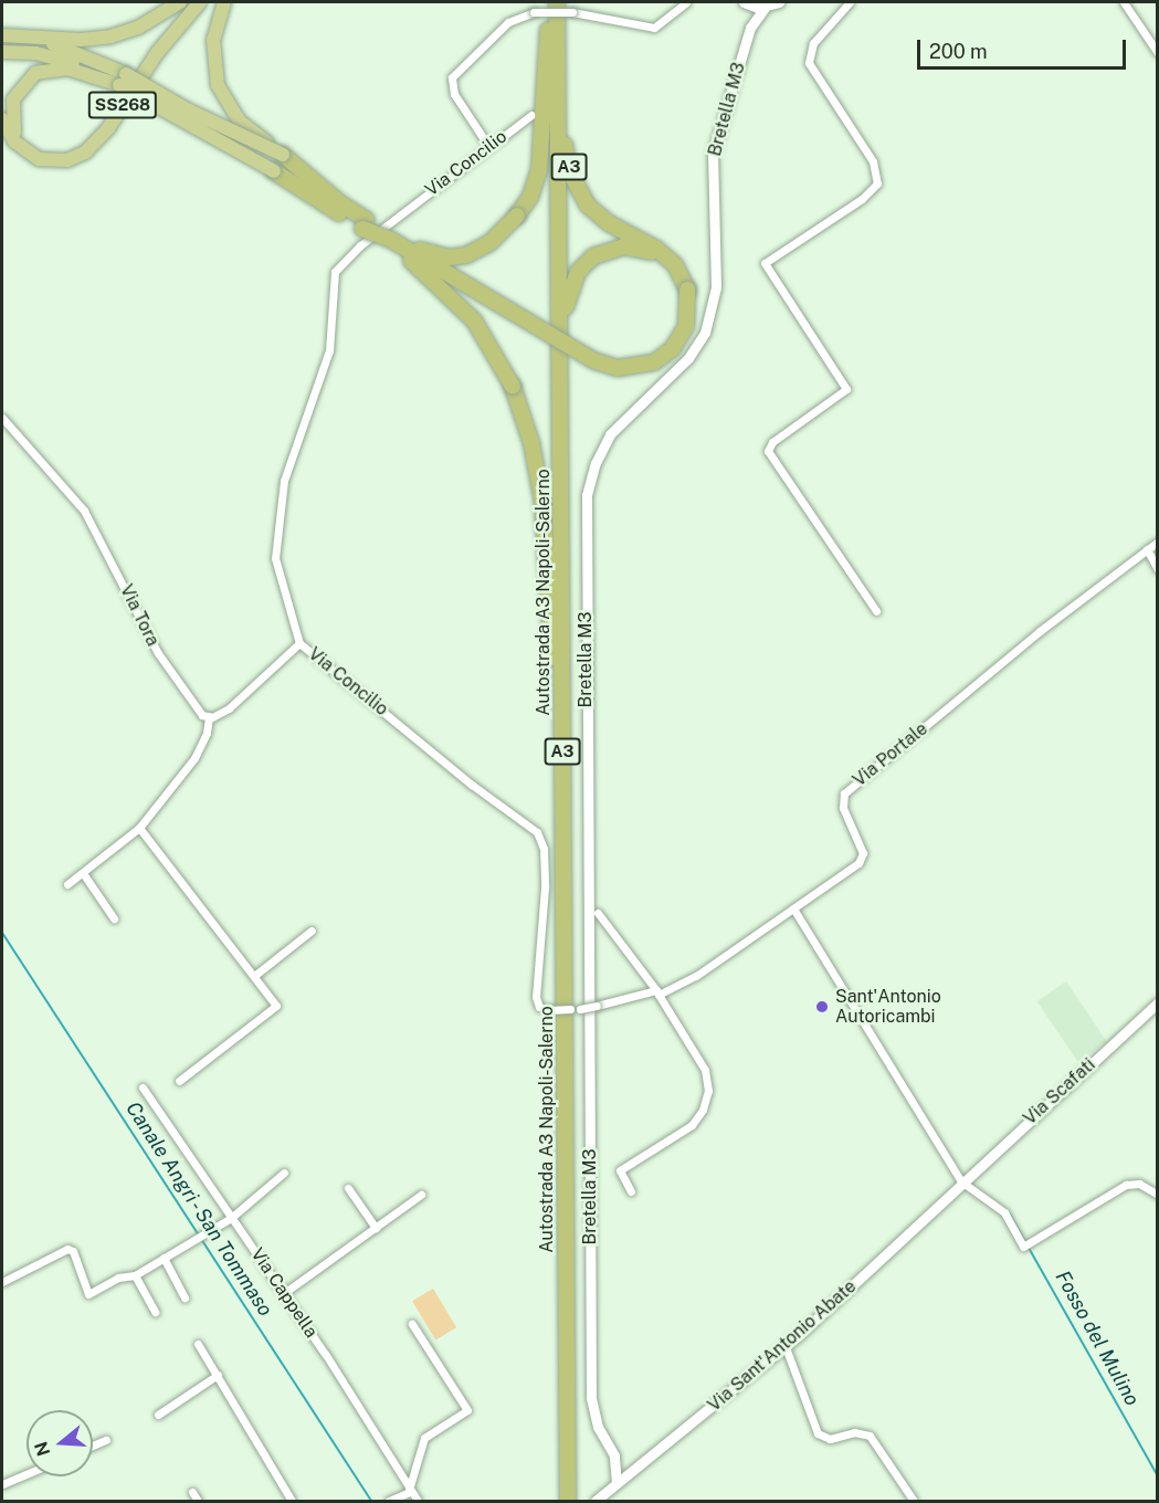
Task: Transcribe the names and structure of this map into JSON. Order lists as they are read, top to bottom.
{
  "streets": {
    "highway": ["SS268", "A3", "Autostrada A3 Napoli-Salerno"],
    "street": [
      "Bretella M3",
      "Via Concilio",
      "Via Tora",
      "Via Portale",
      "Via Scafati",
      "Via Cappella",
      "Via Sant'Antonio Abate"
    ]
  },
  "crossings": [
    ["SS268", "A3"],
    ["Bretella M3", "Via Sant'Antonio Abate"],
    ["Via Concilio", "Via Portale"],
    ["A3", "Autostrada A3 Napoli-Salerno"],
    ["Via Scafati", "Via Sant'Antonio Abate"]
  ],
  "water": ["Canale Angri - San Tommaso", "Fosso del Mulino"],
  "places": ["Sant'Antonio Autoricambi"],
  "scale_bar": "200 m",
  "north": "left"
}
